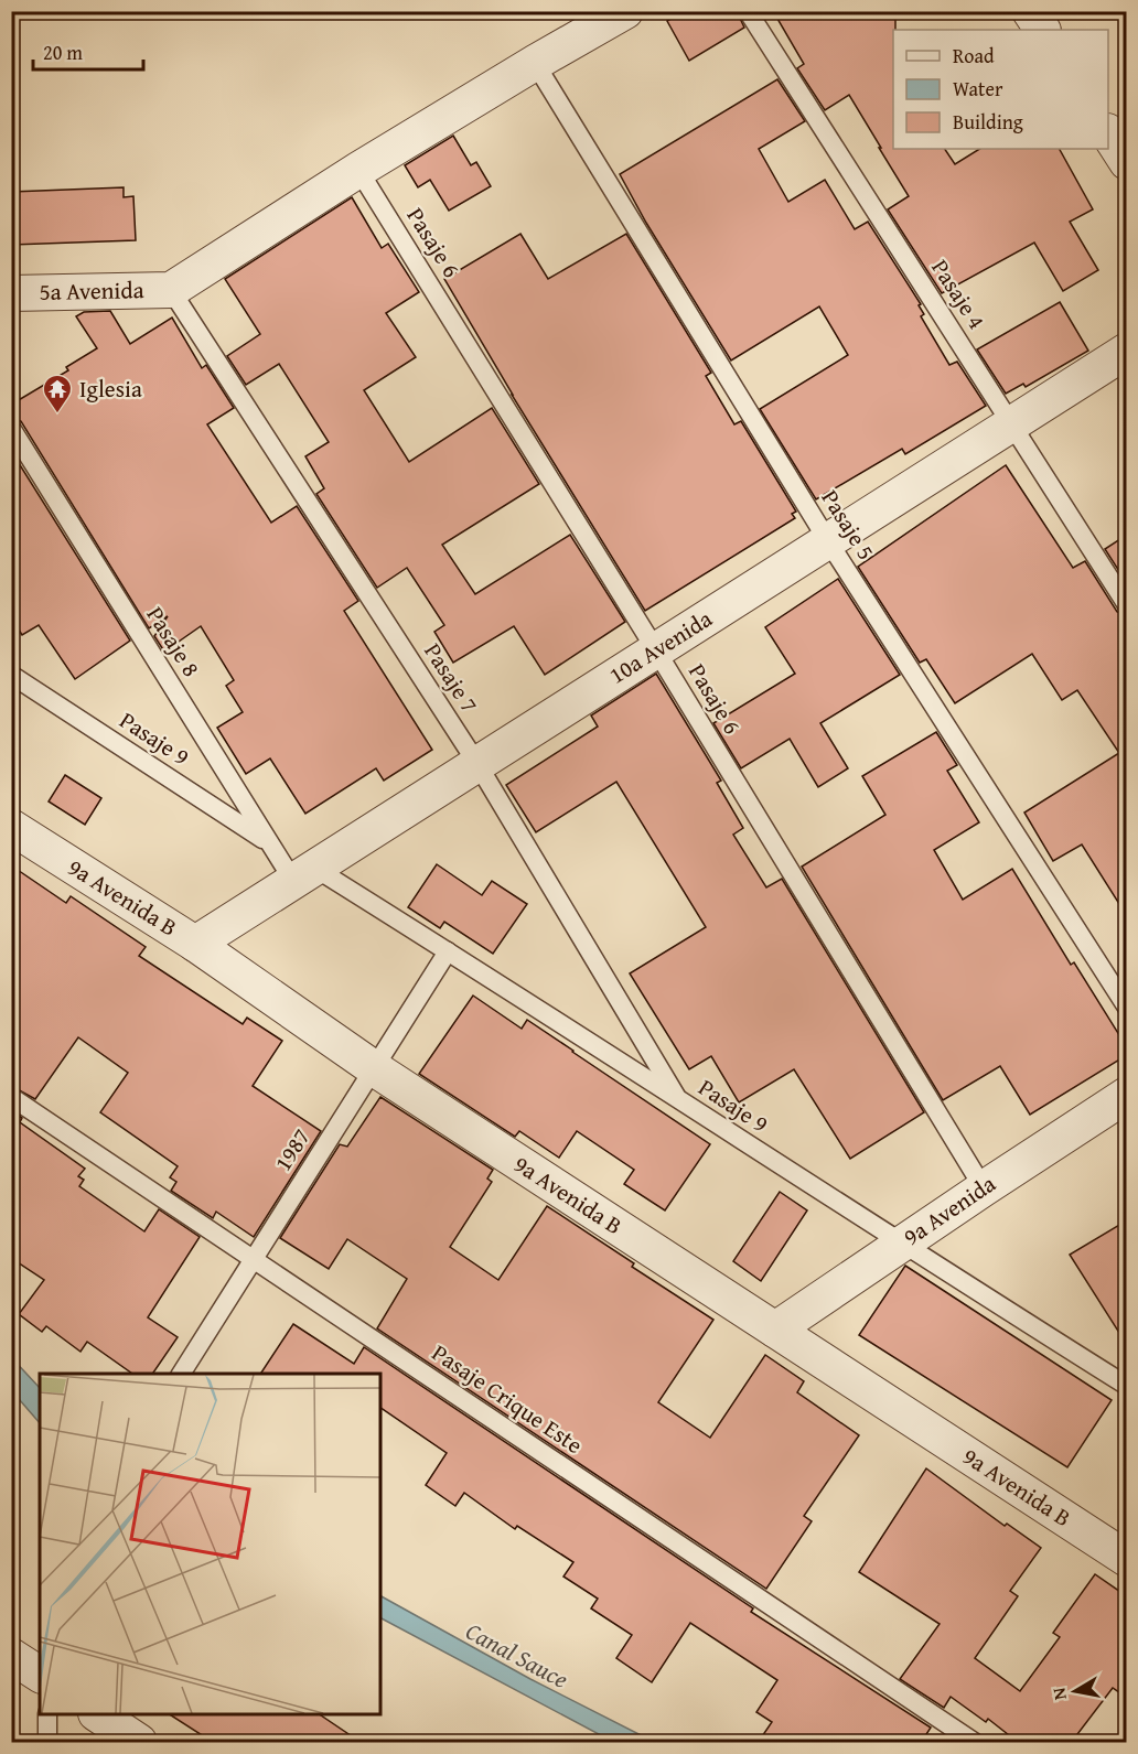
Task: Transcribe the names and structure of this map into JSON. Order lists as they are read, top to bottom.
{
  "streets": {
    "street": [
      "5a Avenida",
      "10a Avenida",
      "9a Avenida B",
      "9a Avenida"
    ],
    "lane": [
      "Pasaje 6",
      "Pasaje 4",
      "Pasaje 5",
      "Pasaje 8",
      "Pasaje 7",
      "Pasaje 9",
      "1987",
      "Pasaje Crique Este"
    ]
  },
  "crossings": [
    ["Pasaje 6", "10a Avenida"],
    ["Pasaje 6", "9a Avenida"],
    ["5a Avenida", "Pasaje 7"],
    ["Pasaje 4", "10a Avenida"],
    ["Pasaje 5", "10a Avenida"],
    ["Pasaje 8", "10a Avenida"],
    ["Pasaje 8", "Pasaje 9"],
    ["10a Avenida", "Pasaje 7"],
    ["10a Avenida", "Pasaje 9"],
    ["10a Avenida", "9a Avenida B"],
    ["Pasaje 7", "Pasaje 9"],
    ["Pasaje 9", "1987"],
    ["Pasaje 9", "9a Avenida"],
    ["9a Avenida B", "1987"],
    ["9a Avenida B", "9a Avenida"],
    ["1987", "Pasaje Crique Este"]
  ],
  "water": ["Canal Sauce"],
  "places": {
    "temple": ["Iglesia"]
  },
  "legend": ["Road", "Water", "Building"],
  "scale_bar": "20 m",
  "north": "left"
}
